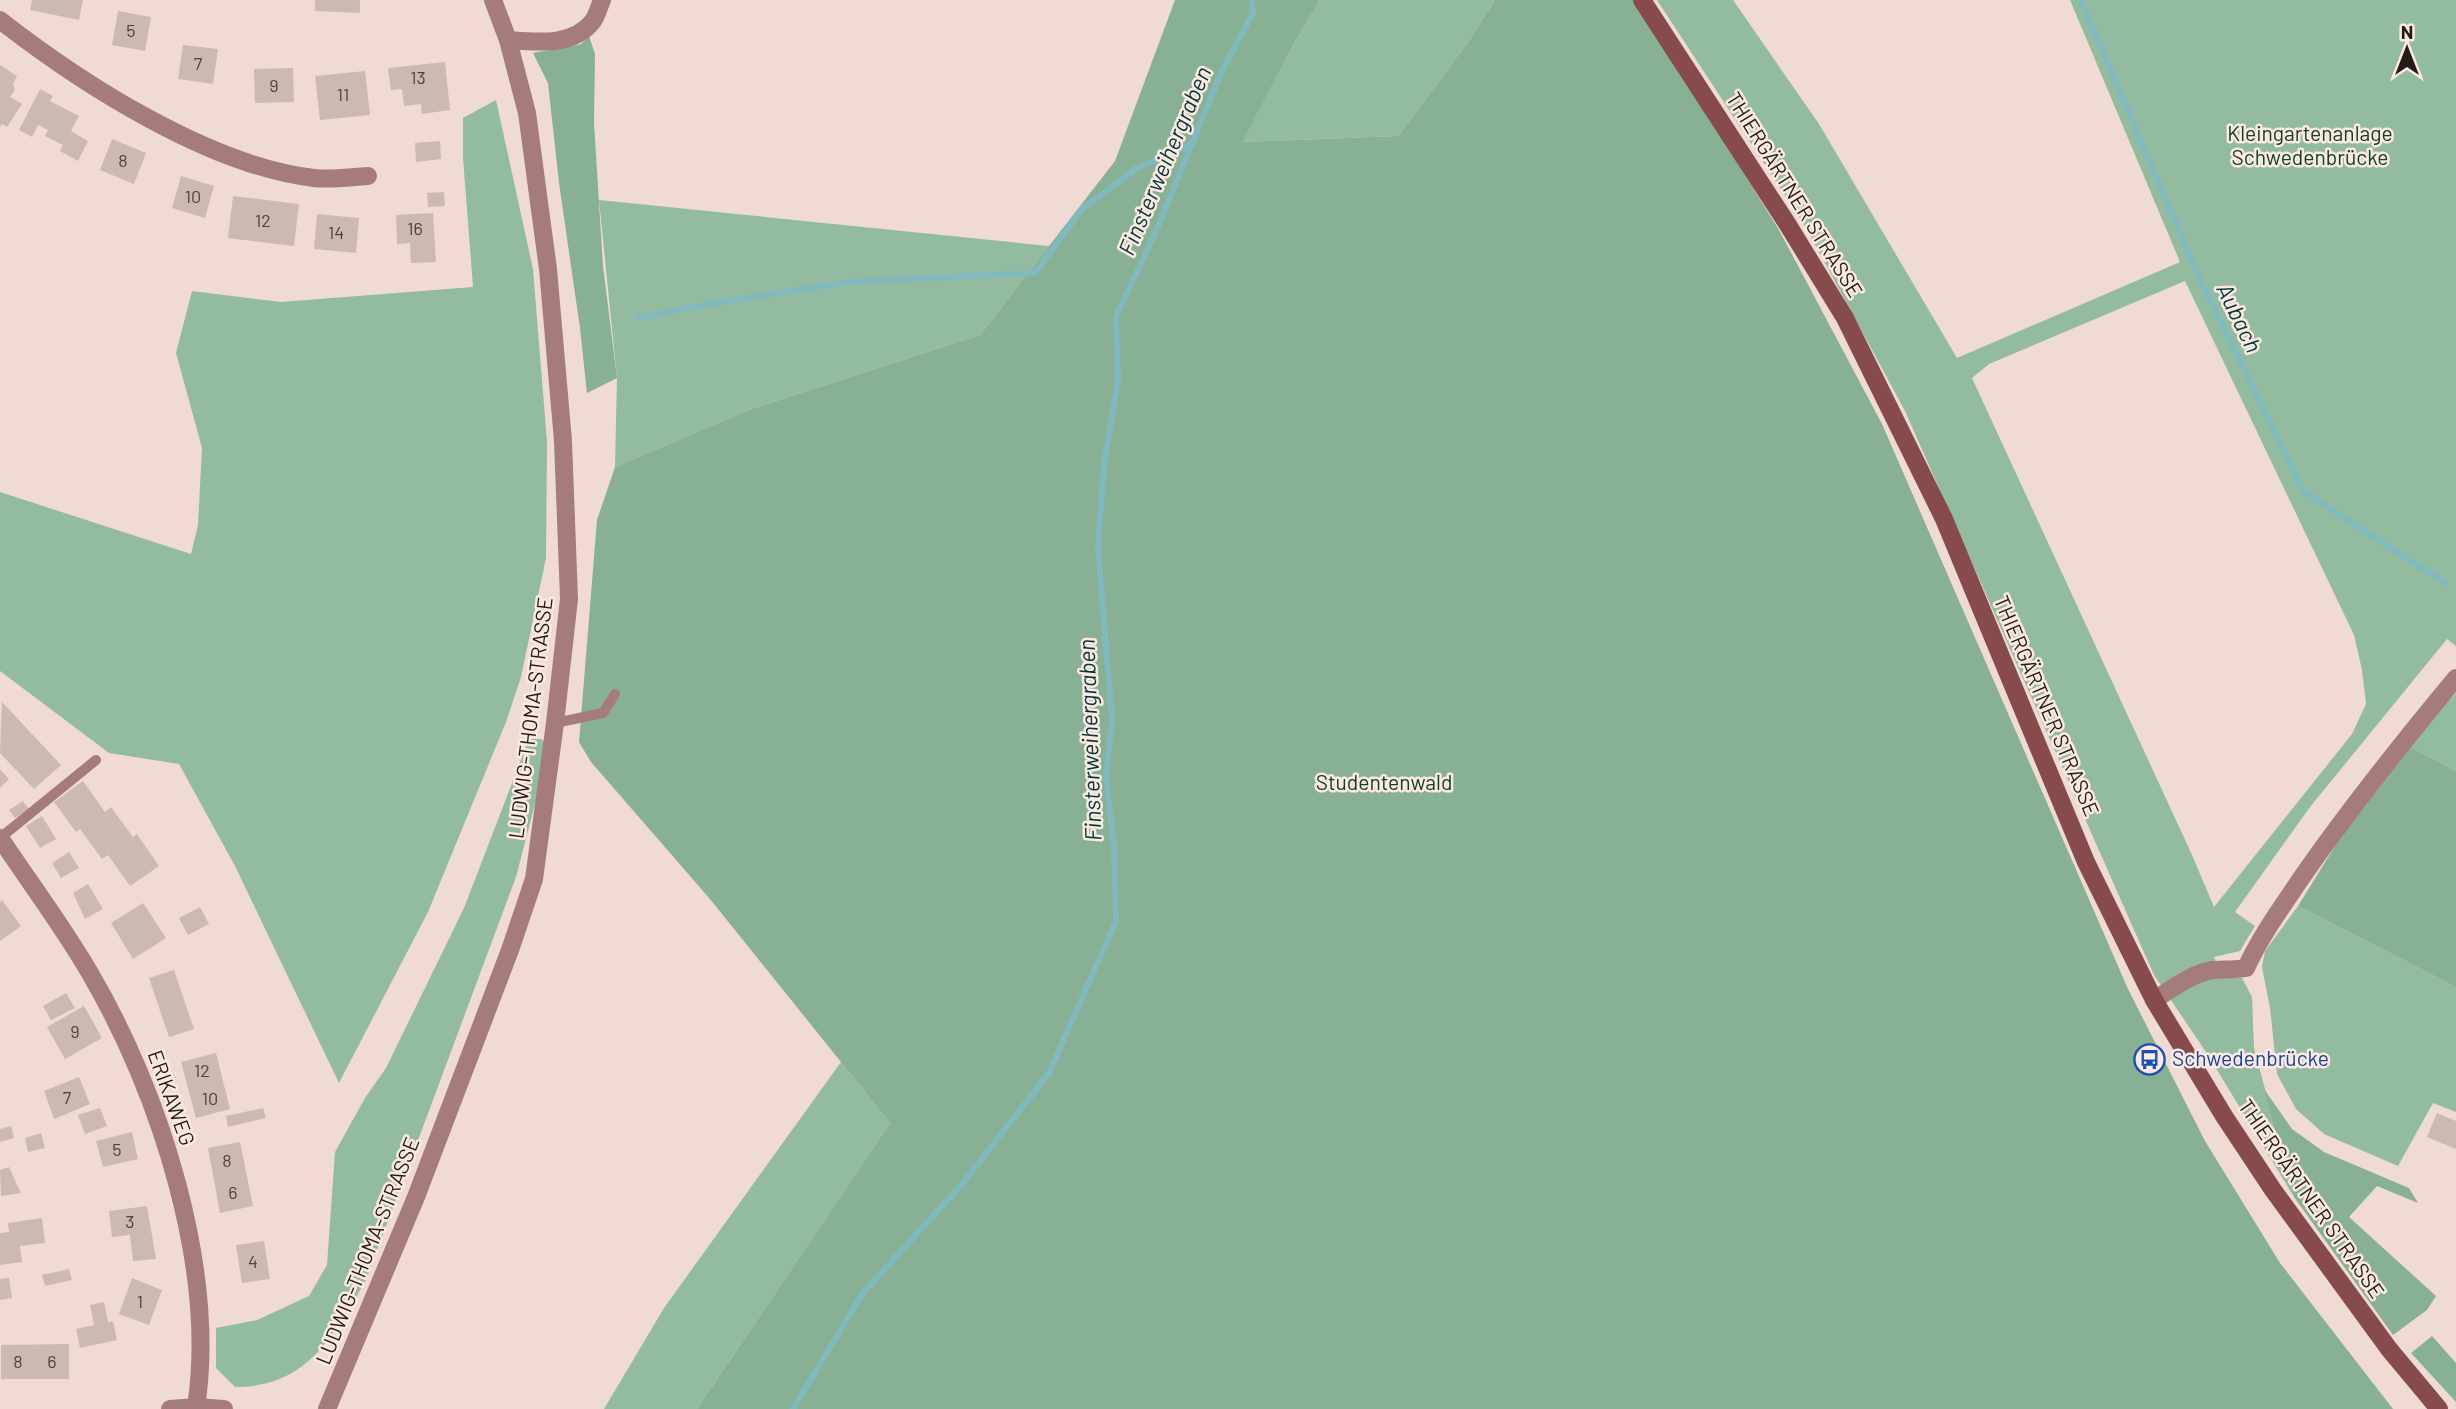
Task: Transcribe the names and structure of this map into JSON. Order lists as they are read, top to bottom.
{
  "streets": {
    "main road": ["THIERGÄRTNER STRASSE"],
    "street": ["LUDWIG-THOMA-STRASSE", "ERIKAWEG"]
  },
  "water": ["Finsterweihergraben", "Aubach"],
  "parks": ["Kleingartenanlage Schwedenbrücke", "Studentenwald"],
  "places": {
    "bus stop": ["Schwedenbrücke"]
  },
  "house_numbers": [
    "5",
    "7",
    "13",
    "9",
    "11",
    "8",
    "10",
    "12",
    "16",
    "14",
    "9",
    "12",
    "7",
    "10",
    "5",
    "8",
    "6",
    "3",
    "4",
    "1",
    "8",
    "6"
  ],
  "north": "top"
}
